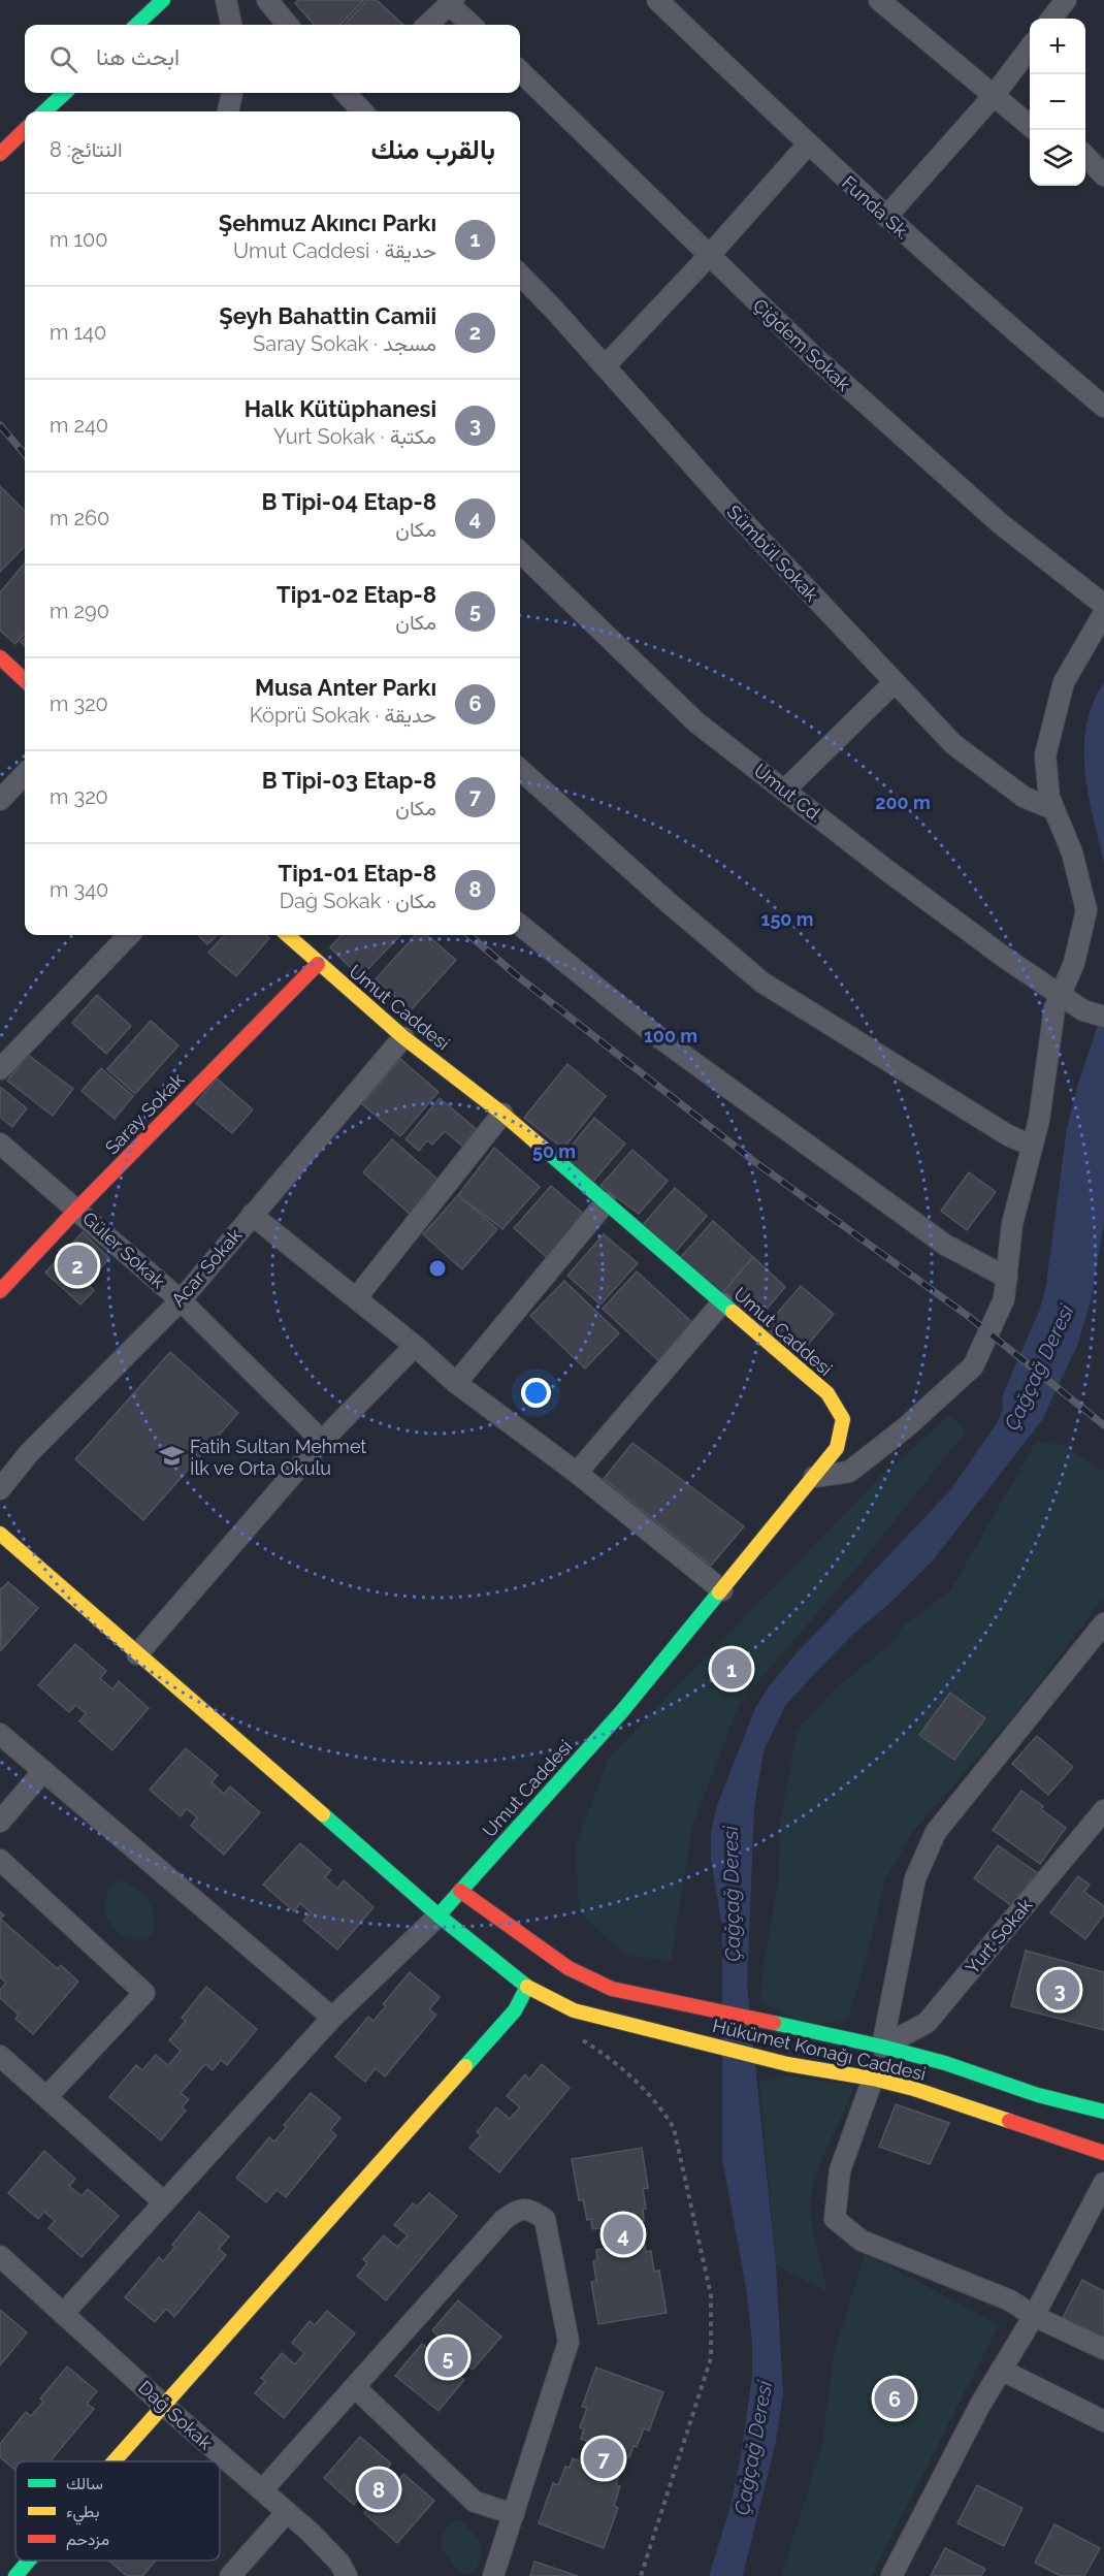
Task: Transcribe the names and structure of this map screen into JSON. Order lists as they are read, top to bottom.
{
  "streets": {
    "street": [
      "Funda Sk.",
      "Çiğdem Sokak",
      "Sümbül Sokak",
      "Umut Cd.",
      "Umut Caddesi",
      "Saray Sokak",
      "Güler Sokak",
      "Acar Sokak",
      "Yurt Sokak",
      "Hükümet Konağı Caddesi",
      "Dağ Sokak"
    ]
  },
  "crossings": [
    ["Umut Caddesi", "Saray Sokak"],
    ["Umut Caddesi", "Acar Sokak"],
    ["Umut Caddesi", "Hükümet Konağı Caddesi"],
    ["Saray Sokak", "Güler Sokak"],
    ["Güler Sokak", "Acar Sokak"],
    ["Yurt Sokak", "Hükümet Konağı Caddesi"]
  ],
  "water": ["Çağçağ Deresi"],
  "places": {
    "school or university": ["Fatih Sultan Mehmet İlk ve Orta Okulu"]
  },
  "legend": ["سالك", "بطيء", "مزدحم"],
  "page": {
    "map_buttons": ["+", "−"],
    "search": "ابحث هنا",
    "heading": ["بالقرب منك", "النتائج: 8"],
    "list": [
      {
        "mark": "1",
        "name": "Şehmuz Akıncı Parkı",
        "note": "حديقة · Umut Caddesi",
        "value": "100 m"
      },
      {
        "mark": "2",
        "name": "Şeyh Bahattin Camii",
        "note": "مسجد · Saray Sokak",
        "value": "140 m"
      },
      {
        "mark": "3",
        "name": "Halk Kütüphanesi",
        "note": "مكتبة · Yurt Sokak",
        "value": "240 m"
      },
      {
        "mark": "4",
        "name": "B Tipi-04 Etap-8",
        "note": "مكان",
        "value": "260 m"
      },
      {
        "mark": "5",
        "name": "Tip1-02 Etap-8",
        "note": "مكان",
        "value": "290 m"
      },
      {
        "mark": "6",
        "name": "Musa Anter Parkı",
        "note": "حديقة · Köprü Sokak",
        "value": "320 m"
      },
      {
        "mark": "7",
        "name": "B Tipi-03 Etap-8",
        "note": "مكان",
        "value": "320 m"
      },
      {
        "mark": "8",
        "name": "Tip1-01 Etap-8",
        "note": "مكان · Dağ Sokak",
        "value": "340 m"
      }
    ],
    "pins": [
      "2",
      "1",
      "3",
      "4",
      "5",
      "6",
      "7",
      "8"
    ]
  },
  "rings": [
    "200 m",
    "150 m",
    "100 m",
    "50 m"
  ]
}
